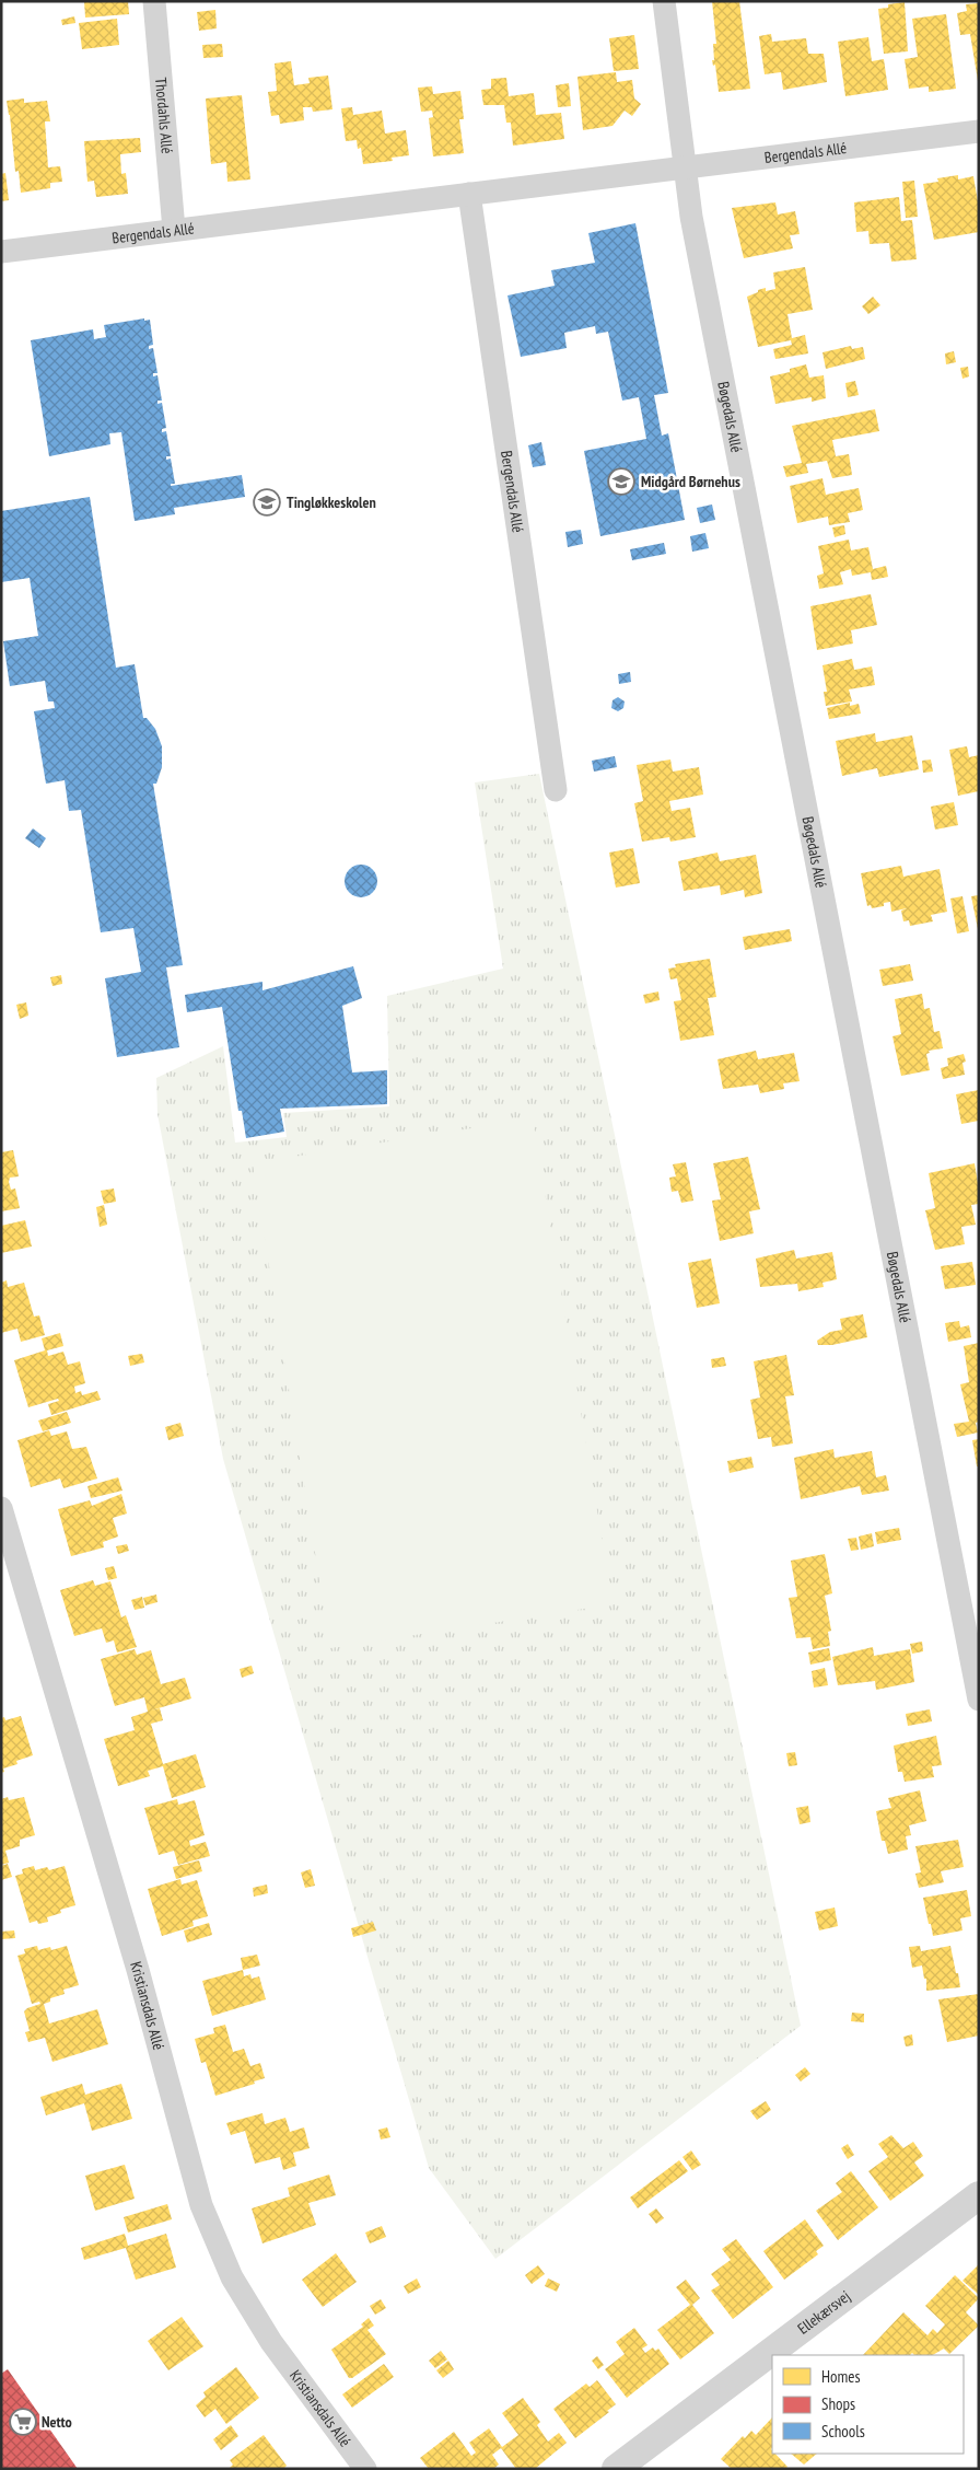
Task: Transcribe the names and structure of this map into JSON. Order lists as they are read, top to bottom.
{
  "streets": {
    "street": [
      "Thordahls Allé",
      "Bergendals Allé",
      "Bøgedals Allé",
      "Kristiansdals Allé",
      "Ellekærsvej"
    ]
  },
  "crossings": [
    ["Thordahls Allé", "Bergendals Allé"],
    ["Bergendals Allé", "Bøgedals Allé"]
  ],
  "places": {
    "school or university": ["Midgård Børnehus", "Tingløkkeskolen"],
    "supermarket": ["Netto"]
  },
  "legend": ["Homes", "Shops", "Schools"]
}
